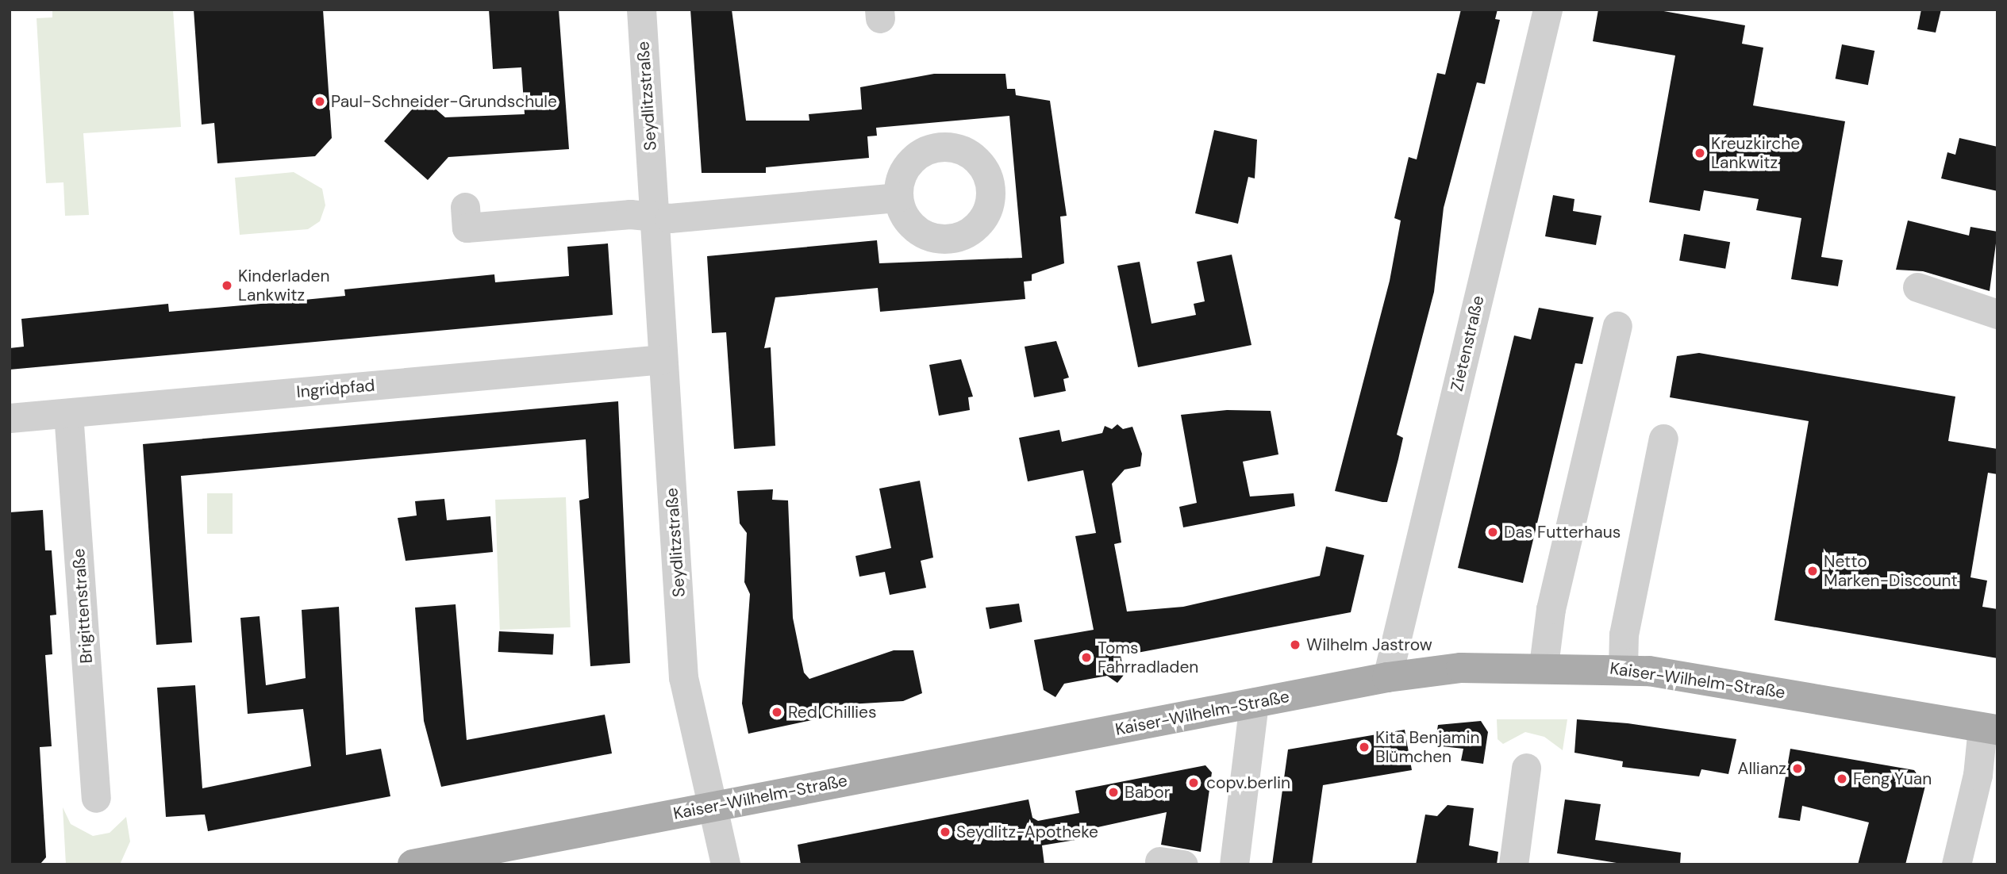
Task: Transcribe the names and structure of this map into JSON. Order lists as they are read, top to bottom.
{
  "streets": {
    "main road": ["Kaiser-Wilhelm-Straße"],
    "street": [
      "Seydlitzstraße",
      "Zietenstraße",
      "Ingridpfad",
      "Brigittenstraße"
    ]
  },
  "crossings": [
    ["Seydlitzstraße", "Ingridpfad"],
    ["Seydlitzstraße", "Kaiser-Wilhelm-Straße"],
    ["Zietenstraße", "Kaiser-Wilhelm-Straße"],
    ["Ingridpfad", "Brigittenstraße"]
  ],
  "places": [
    "Paul-Schneider-Grundschule",
    "Kreuzkirche Lankwitz",
    "Kinderladen Lankwitz",
    "Das Futterhaus",
    "Netto Marken-Discount",
    "Wilhelm Jastrow",
    "Toms Fahrradladen",
    "Red Chillies",
    "Kita Benjamin Blümchen",
    "Allianz",
    "Feng Yuan",
    "copv.berlin",
    "Babor",
    "Seydlitz-Apotheke"
  ]
}
